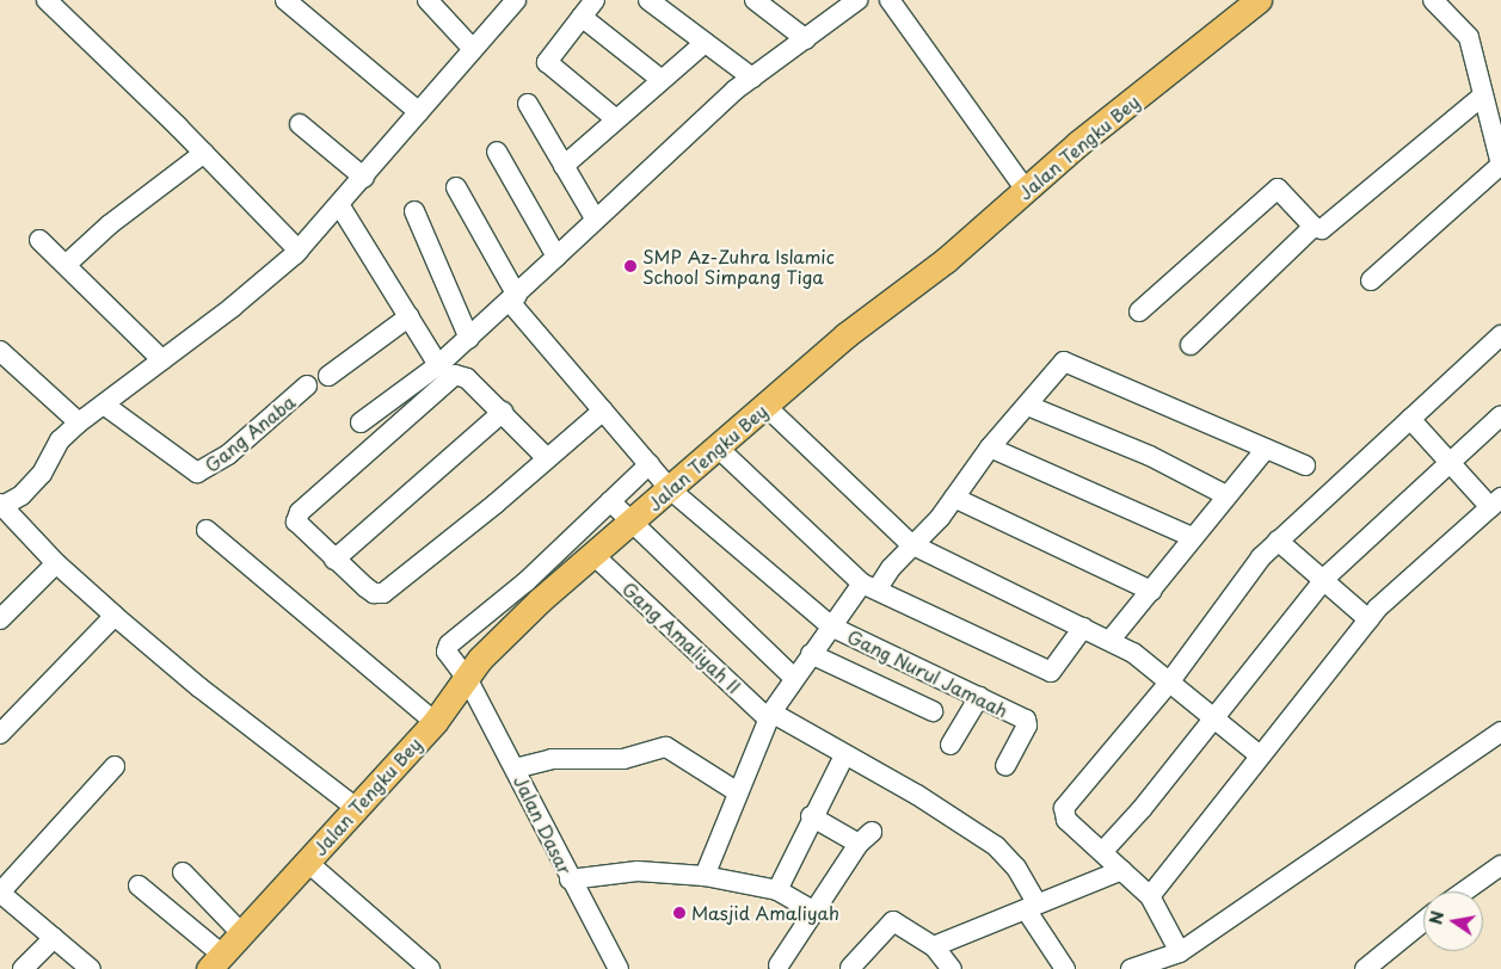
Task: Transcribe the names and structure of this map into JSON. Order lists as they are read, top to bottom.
{
  "streets": {
    "main road": ["Jalan Tengku Bey"],
    "street": [
      "Gang Anaba",
      "Gang Amaliyah II",
      "Gang Nurul Jamaah",
      "Jalan Dasar"
    ]
  },
  "crossings": [
    ["Jalan Tengku Bey", "Gang Amaliyah II"],
    ["Jalan Tengku Bey", "Gang Nurul Jamaah"],
    ["Jalan Tengku Bey", "Jalan Dasar"],
    ["Gang Nurul Jamaah", "Jalan Dasar"]
  ],
  "places": ["SMP Az-Zuhra Islamic School Simpang Tiga", "Masjid Amaliyah"],
  "north": "left"
}
